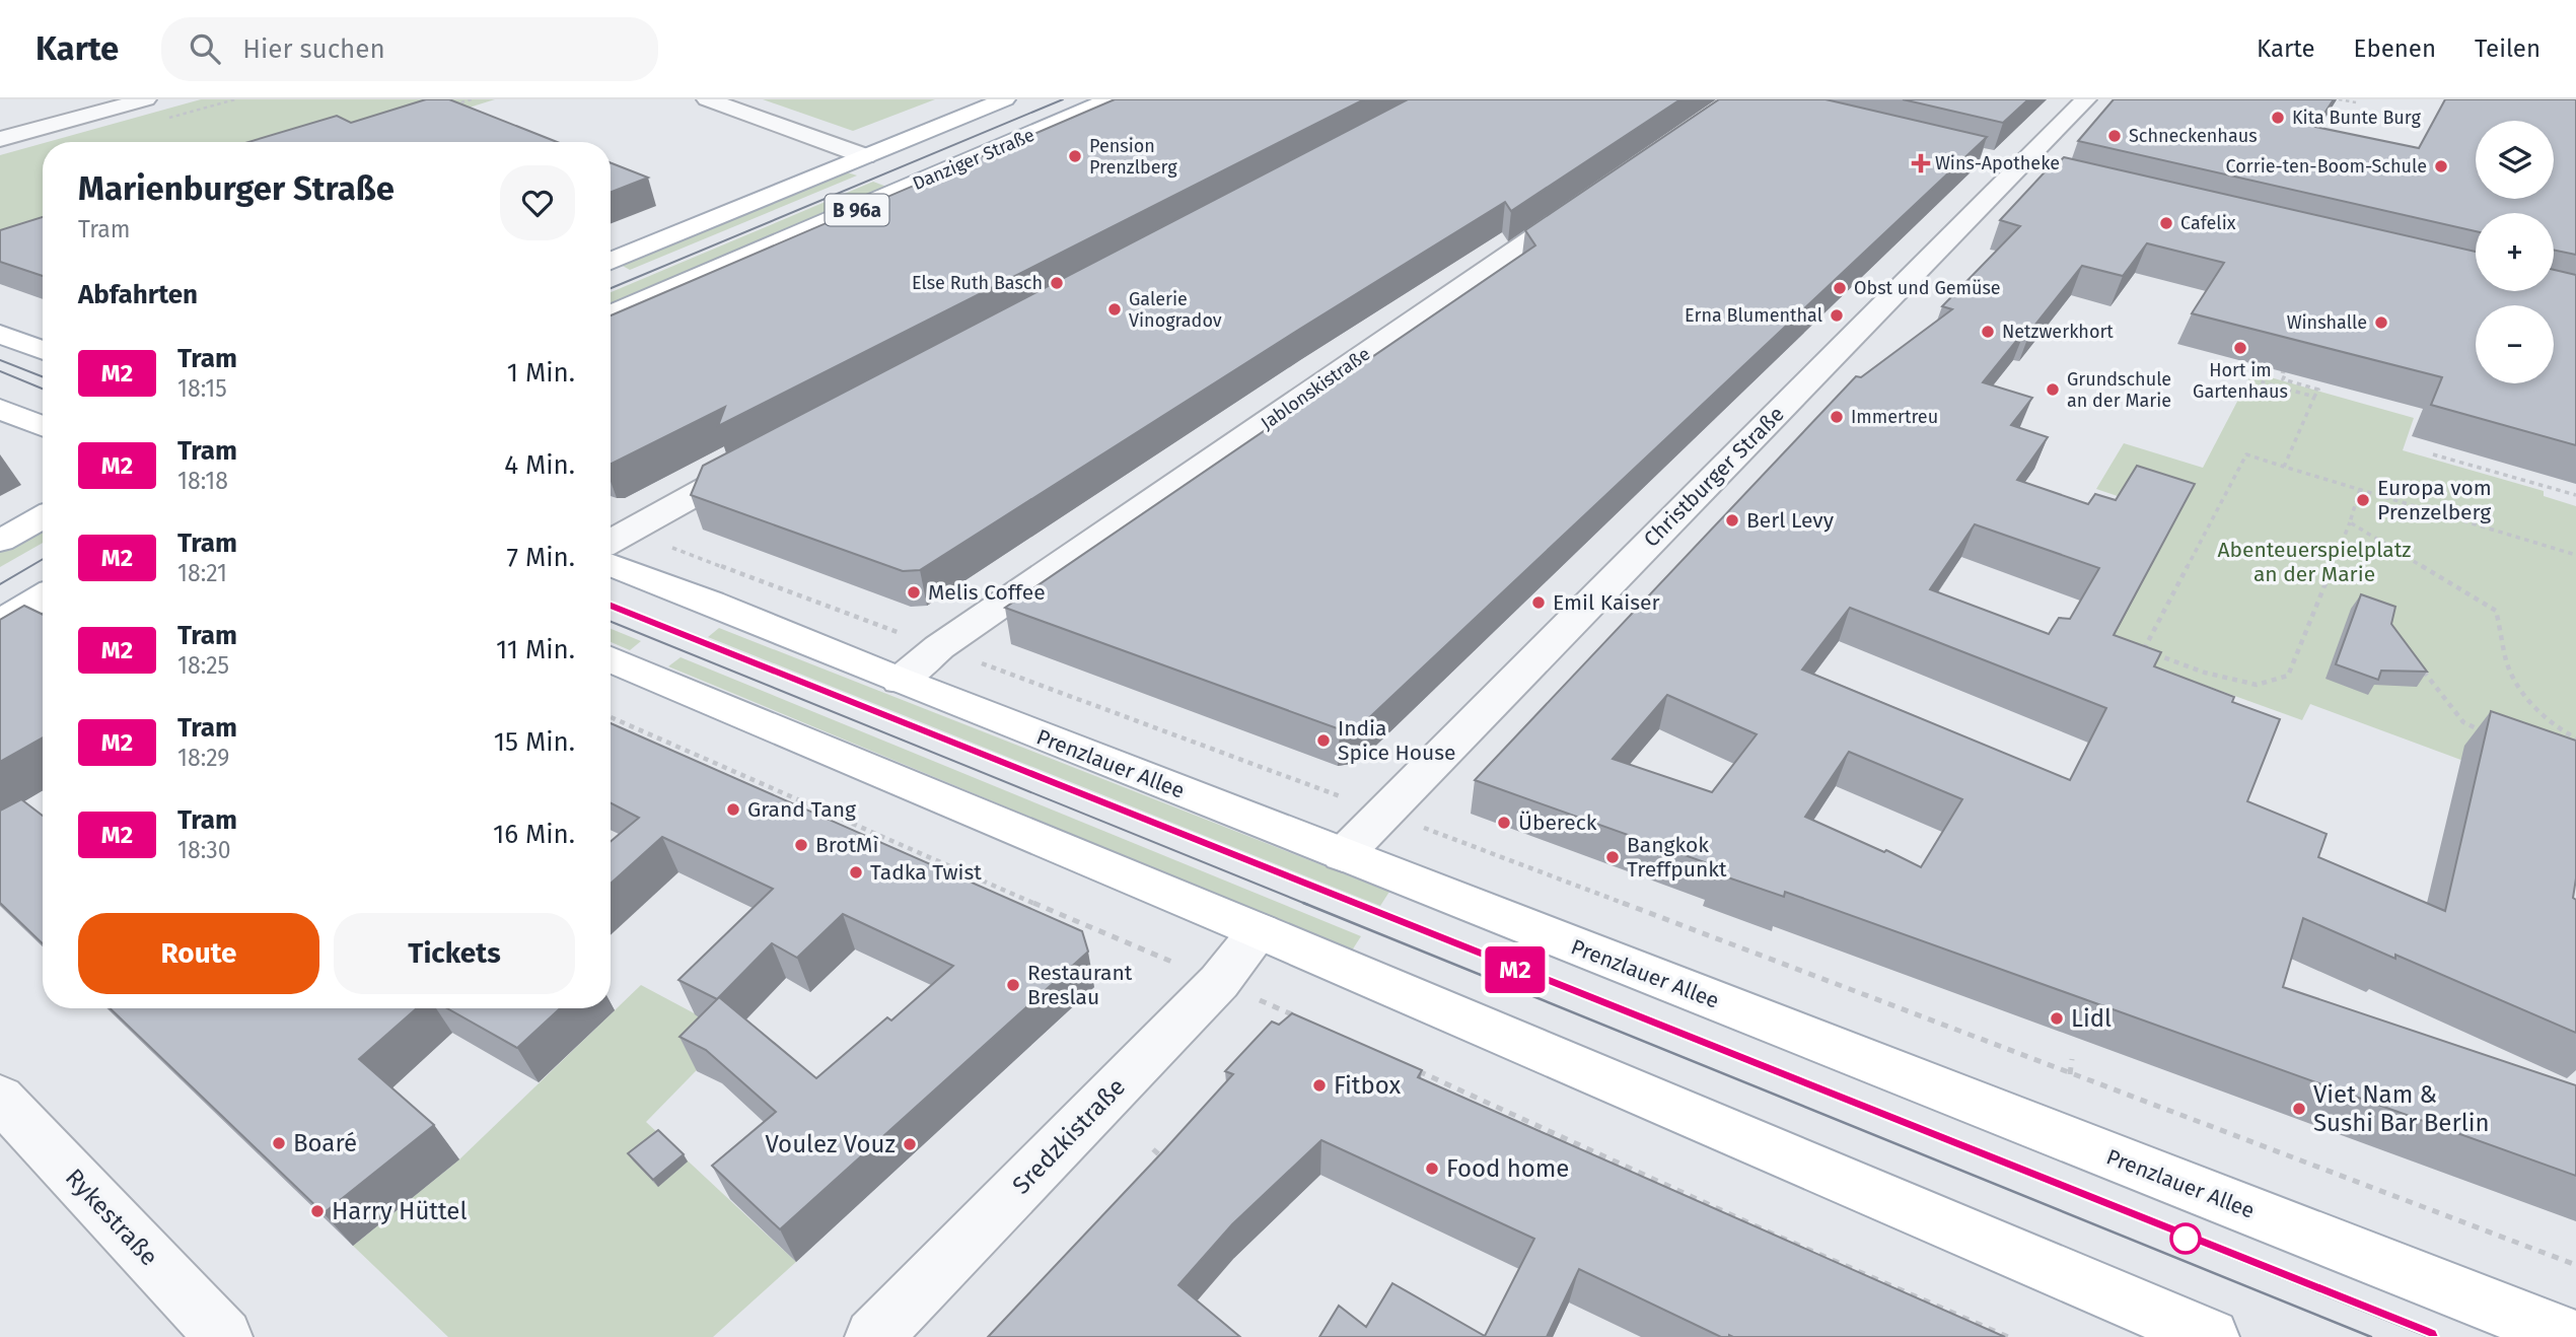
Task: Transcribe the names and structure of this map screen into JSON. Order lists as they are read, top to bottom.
{
  "streets": {
    "main road": ["Danziger Straße", "B 96a", "Prenzlauer Allee"],
    "street": [
      "Jablonskistraße",
      "Christburger Straße",
      "Sredzkistraße",
      "Rykestraße"
    ]
  },
  "crossings": [
    ["Jablonskistraße", "Prenzlauer Allee"],
    ["Christburger Straße", "Prenzlauer Allee"]
  ],
  "parks": ["Abenteuerspielplatz an der Marie"],
  "places": {
    "other": [
      "Kita Bunte Burg",
      "Schneckenhaus",
      "Pension Prenzlberg",
      "Corrie-ten-Boom-Schule",
      "Cafelix",
      "Else Ruth Basch",
      "Obst und Gemüse",
      "Galerie Vinogradov",
      "Erna Blumenthal",
      "Winshalle",
      "Netzwerkhort",
      "Hort im Gartenhaus",
      "Grundschule an der Marie",
      "Immertreu",
      "Europa vom Prenzelberg",
      "Berl Levy",
      "Melis Coffee",
      "Emil Kaiser",
      "India Spice House",
      "Grand Tang",
      "Übereck",
      "BrotMì",
      "Bangkok Treffpunkt",
      "Tadka Twist",
      "Restaurant Breslau",
      "Lidl",
      "Fitbox",
      "Viet Nam & Sushi Bar Berlin",
      "Boaré",
      "Voulez Vouz",
      "Food home",
      "Harry Hüttel"
    ],
    "health": ["Wins-Apotheke"]
  },
  "lines": ["tram line M2"],
  "page": {
    "header": "Karte",
    "search": "Hier suchen",
    "nav": ["Karte", "Ebenen", "Teilen"],
    "on_map": "M2",
    "map_buttons": ["+", "−"],
    "heading": [
      ["Marienburger Straße", "Tram"],
      "Abfahrten"
    ],
    "list": [
      {
        "mark": "M2",
        "name": "Tram",
        "note": "18:15",
        "value": "1 Min."
      },
      {
        "mark": "M2",
        "name": "Tram",
        "note": "18:18",
        "value": "4 Min."
      },
      {
        "mark": "M2",
        "name": "Tram",
        "note": "18:21",
        "value": "7 Min."
      },
      {
        "mark": "M2",
        "name": "Tram",
        "note": "18:25",
        "value": "11 Min."
      },
      {
        "mark": "M2",
        "name": "Tram",
        "note": "18:29",
        "value": "15 Min."
      },
      {
        "mark": "M2",
        "name": "Tram",
        "note": "18:30",
        "value": "16 Min."
      }
    ],
    "buttons": ["Route", "Tickets"]
  }
}
